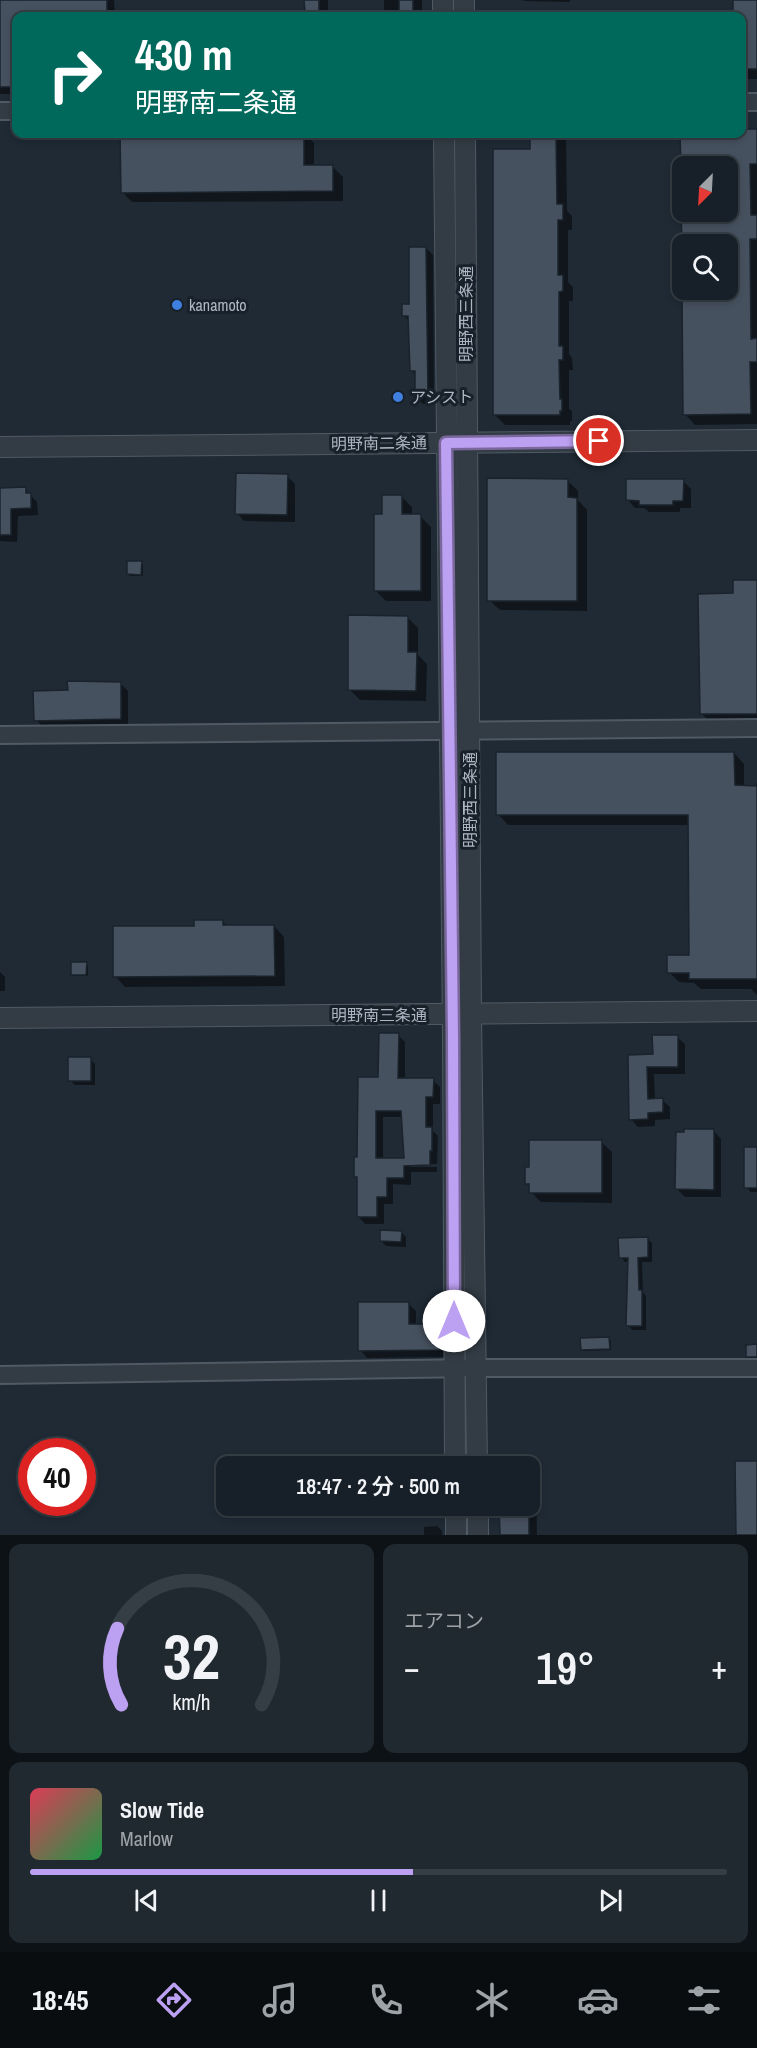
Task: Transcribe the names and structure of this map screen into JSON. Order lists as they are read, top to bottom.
{
  "streets": {
    "street": ["明野西三条通", "明野南二条通", "明野南三条通"]
  },
  "crossings": [
    ["明野西三条通", "明野南二条通"],
    ["明野西三条通", "明野南三条通"]
  ],
  "places": ["kanamoto", "アシスト"],
  "north": "bottom left",
  "page": {
    "turn": ["430 m", "明野南二条通"],
    "limit": "40",
    "trip": "18:47 · 2 分 · 500 m",
    "tile": "エアコン",
    "heat": ["−", "19°", "+"],
    "song": ["Slow Tide", "Marlow"],
    "tabs": "18:45",
    "gauge": ["32", "km/h"]
  }
}
